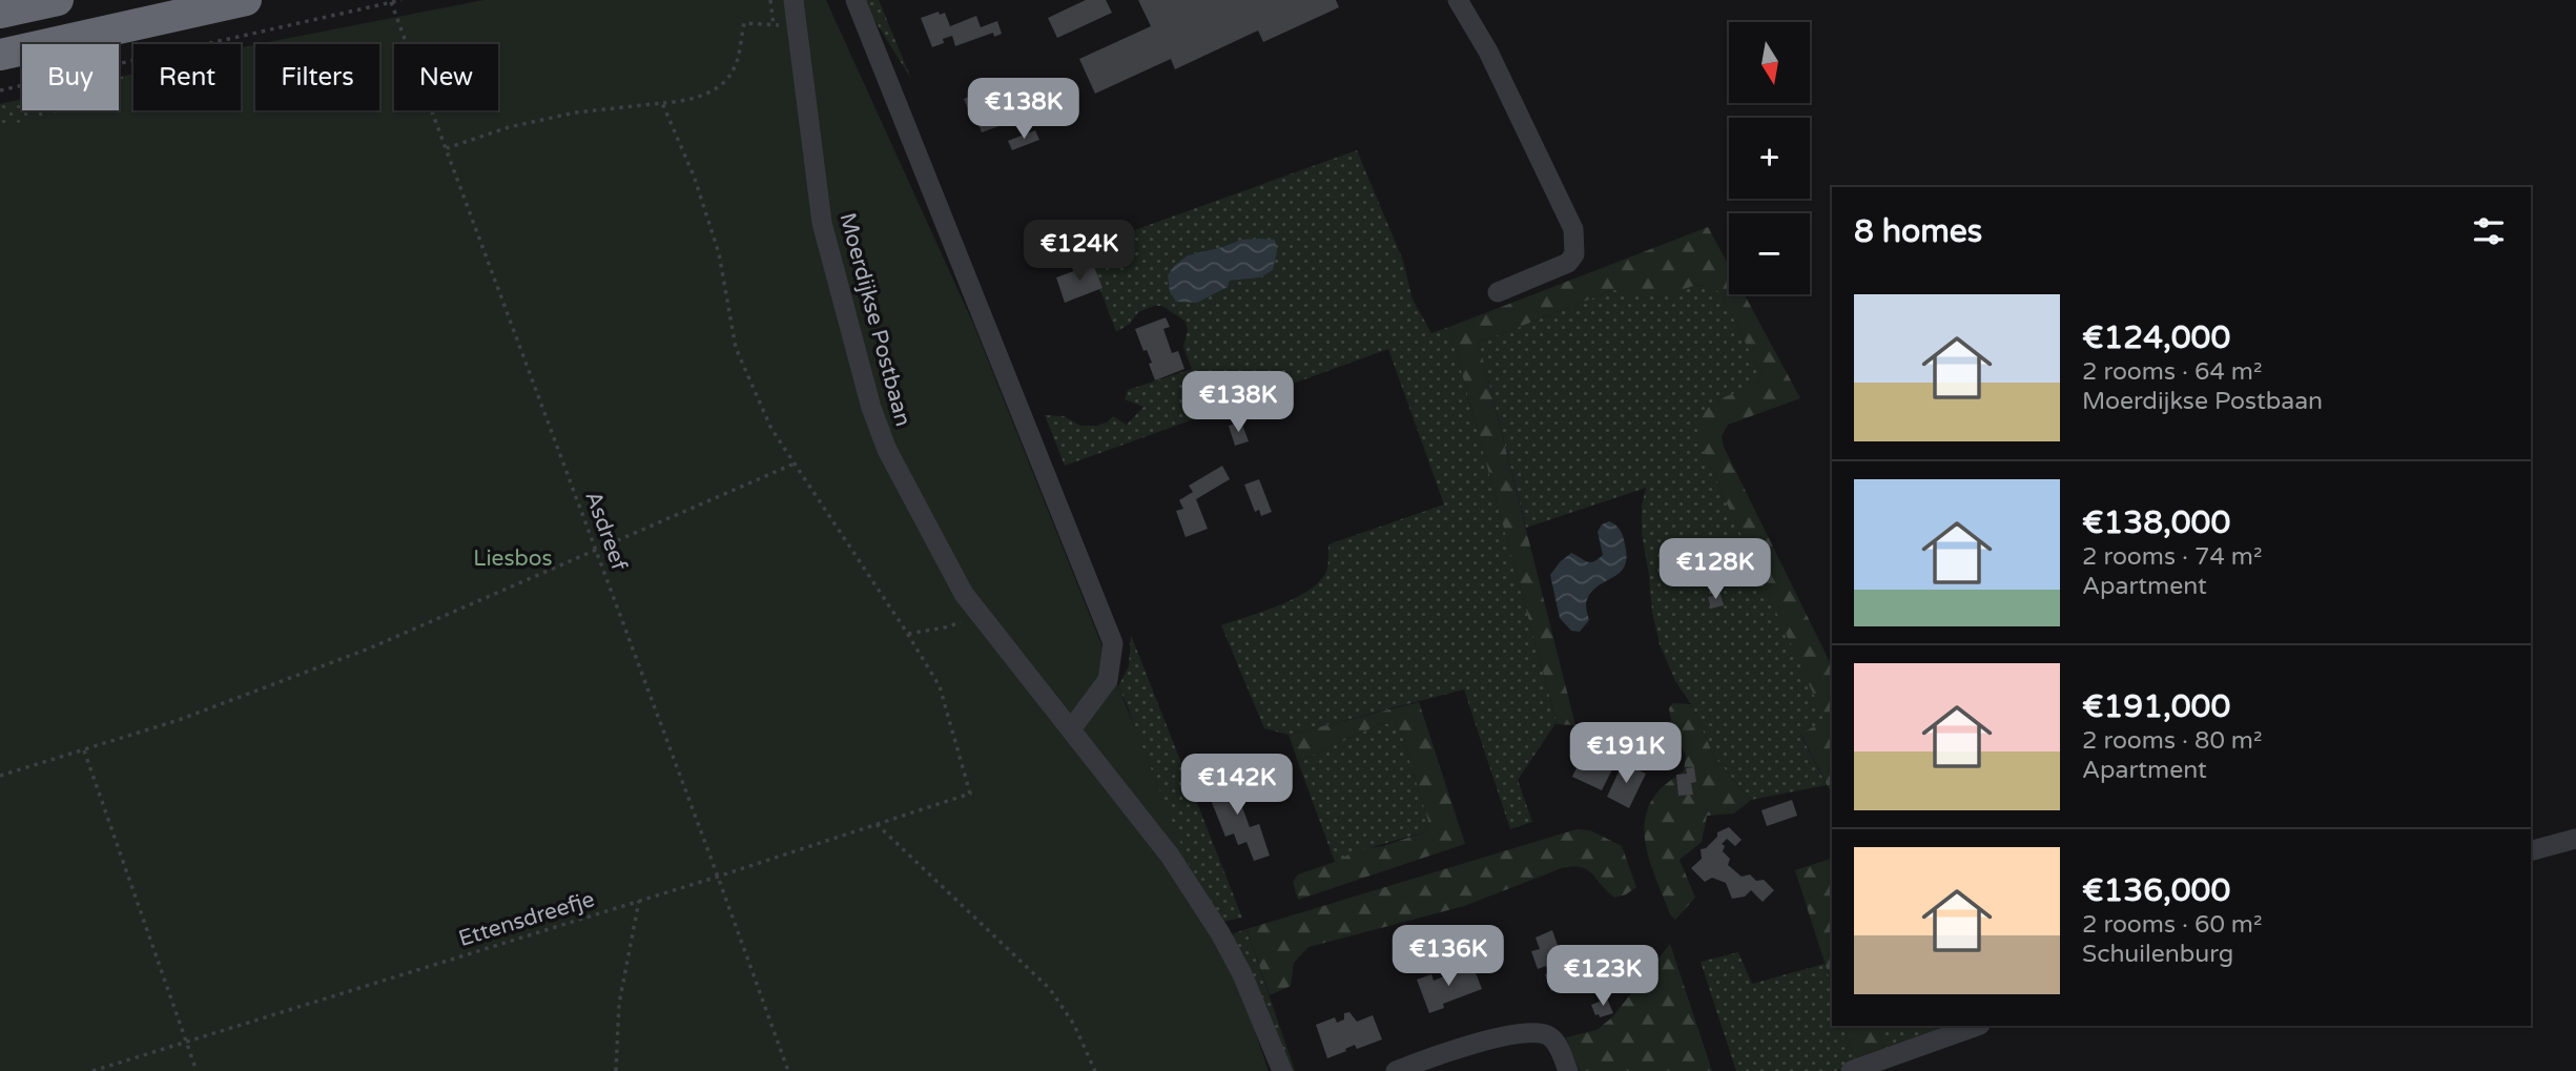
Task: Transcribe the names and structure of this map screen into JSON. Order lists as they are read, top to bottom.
{
  "streets": {
    "street": ["Moerdijkse Postbaan"],
    "path": ["Asdreef", "Ettensdreefje"]
  },
  "crossings": [
    ["Asdreef", "Ettensdreefje"]
  ],
  "parks": ["Liesbos"],
  "north": "bottom",
  "page": {
    "map_buttons": ["+", "−"],
    "chip": [
      "Buy",
      "Rent",
      "Filters",
      "New"
    ],
    "price": [
      "€138K",
      "€124K",
      "€138K",
      "€128K",
      "€191K",
      "€142K",
      "€136K",
      "€123K"
    ],
    "heading": "8 homes",
    "list": [
      {
        "name": "€124,000",
        "note": "2 rooms · 64 m² · Moerdijkse Postbaan"
      },
      {
        "name": "€138,000",
        "note": "2 rooms · 74 m² · Apartment"
      },
      {
        "name": "€191,000",
        "note": "2 rooms · 80 m² · Apartment"
      },
      {
        "name": "€136,000",
        "note": "2 rooms · 60 m² · Schuilenburg"
      }
    ]
  }
}
